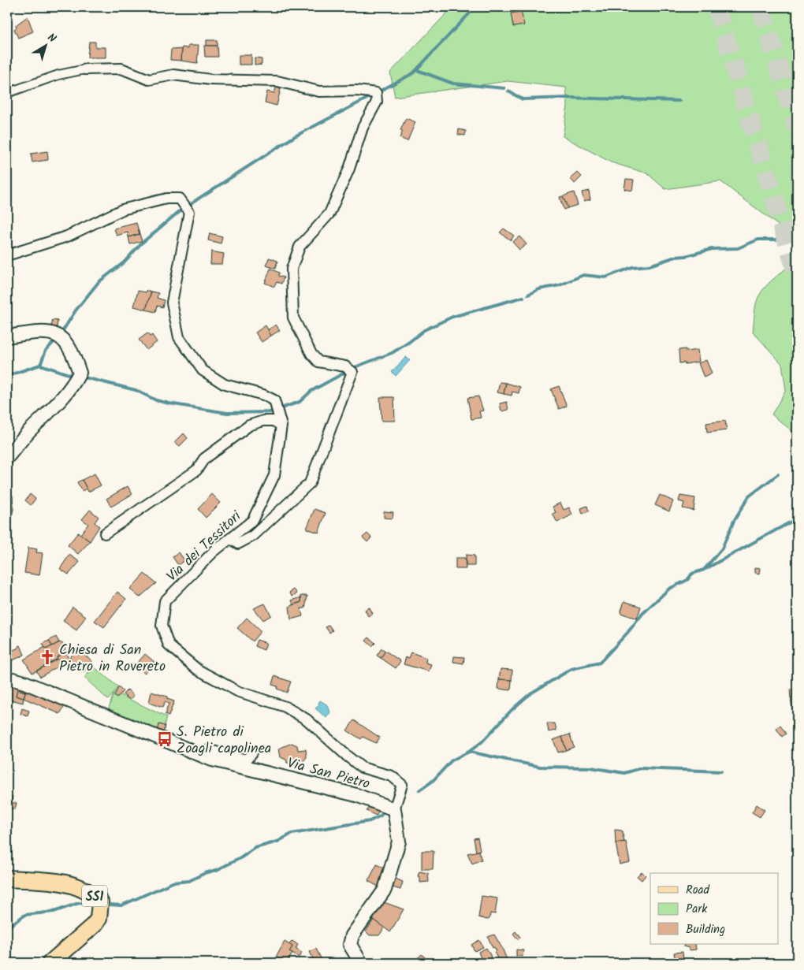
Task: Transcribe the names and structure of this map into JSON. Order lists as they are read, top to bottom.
{
  "streets": {
    "main road": ["SS1"],
    "street": ["Via dei Tessitori", "Via San Pietro"]
  },
  "crossings": [
    ["Via dei Tessitori", "Via San Pietro"]
  ],
  "places": {
    "church": ["Chiesa di San Pietro in Rovereto"],
    "bus stop": ["S. Pietro di Zoagli capolinea"]
  },
  "legend": ["Road", "Park", "Building"],
  "north": "top right"
}
